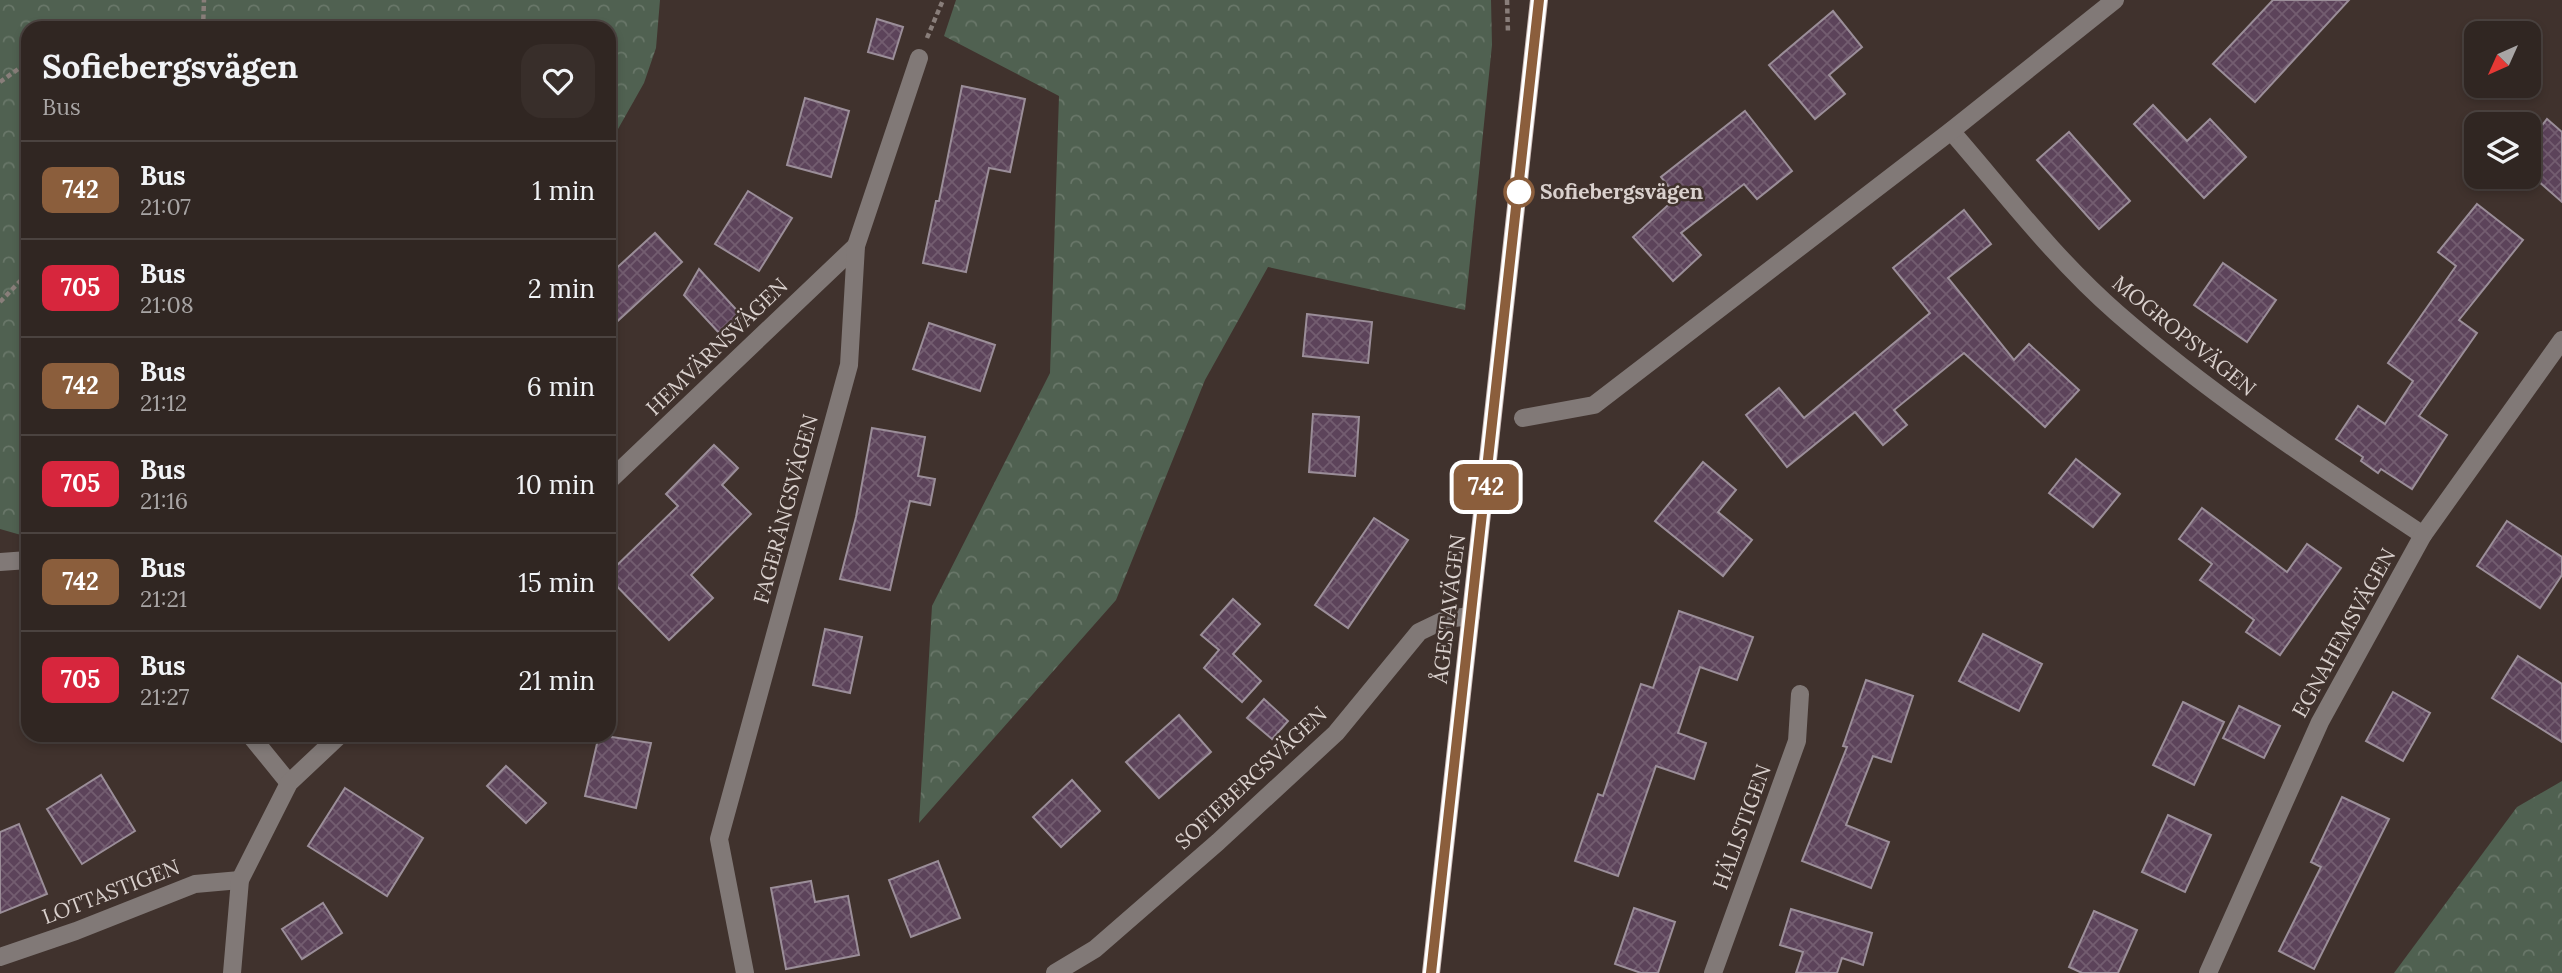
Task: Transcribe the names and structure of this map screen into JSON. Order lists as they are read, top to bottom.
{
  "streets": {
    "main road": ["ÅGESTAVÄGEN"],
    "street": [
      "MOGROPSVÄGEN",
      "HEMVÄRNSVÄGEN",
      "FAGERÄNGSVÄGEN",
      "EGNAHEMSVÄGEN",
      "SOFIEBERGSVÄGEN",
      "HÄLLSTIGEN",
      "LOTTASTIGEN"
    ]
  },
  "crossings": [
    ["MOGROPSVÄGEN", "EGNAHEMSVÄGEN"],
    ["HEMVÄRNSVÄGEN", "FAGERÄNGSVÄGEN"],
    ["ÅGESTAVÄGEN", "SOFIEBERGSVÄGEN"]
  ],
  "places": ["Sofiebergsvägen"],
  "lines": ["bus line 742"],
  "north": "bottom left",
  "page": {
    "on_map": "742",
    "heading": ["Sofiebergsvägen", "Bus"],
    "list": [
      {
        "mark": "742",
        "name": "Bus",
        "note": "21:07",
        "value": "1 min"
      },
      {
        "mark": "705",
        "name": "Bus",
        "note": "21:08",
        "value": "2 min"
      },
      {
        "mark": "742",
        "name": "Bus",
        "note": "21:12",
        "value": "6 min"
      },
      {
        "mark": "705",
        "name": "Bus",
        "note": "21:16",
        "value": "10 min"
      },
      {
        "mark": "742",
        "name": "Bus",
        "note": "21:21",
        "value": "15 min"
      },
      {
        "mark": "705",
        "name": "Bus",
        "note": "21:27",
        "value": "21 min"
      }
    ]
  }
}
